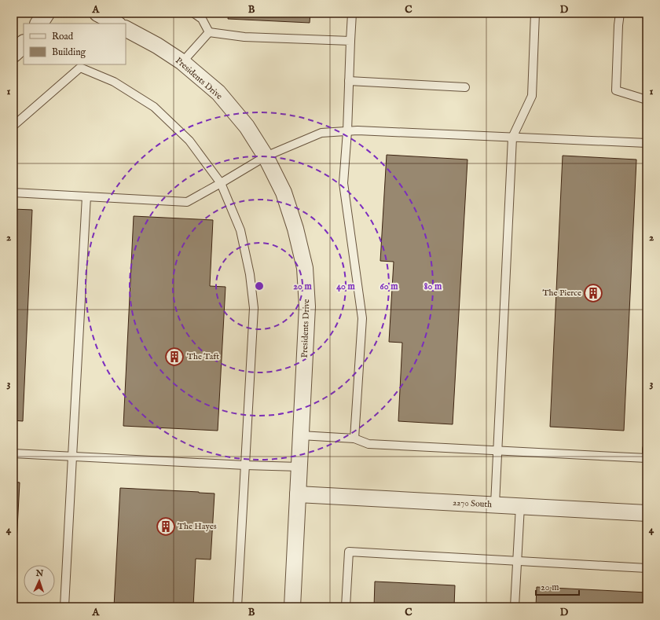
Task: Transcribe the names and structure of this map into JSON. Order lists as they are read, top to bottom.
{
  "streets": {
    "street": ["Presidents Drive", "2270 South"]
  },
  "crossings": [
    ["Presidents Drive", "2270 South"]
  ],
  "places": {
    "building": ["The Pierce", "The Taft", "The Hayes"]
  },
  "legend": ["Road", "Building"],
  "scale_bar": "20 m",
  "north": "top",
  "grid": {
    "columns": [
      "A",
      "B",
      "C",
      "D"
    ],
    "rows": [
      "1",
      "2",
      "3",
      "4"
    ]
  },
  "rings": [
    "20 m",
    "40 m",
    "60 m",
    "80 m"
  ]
}
